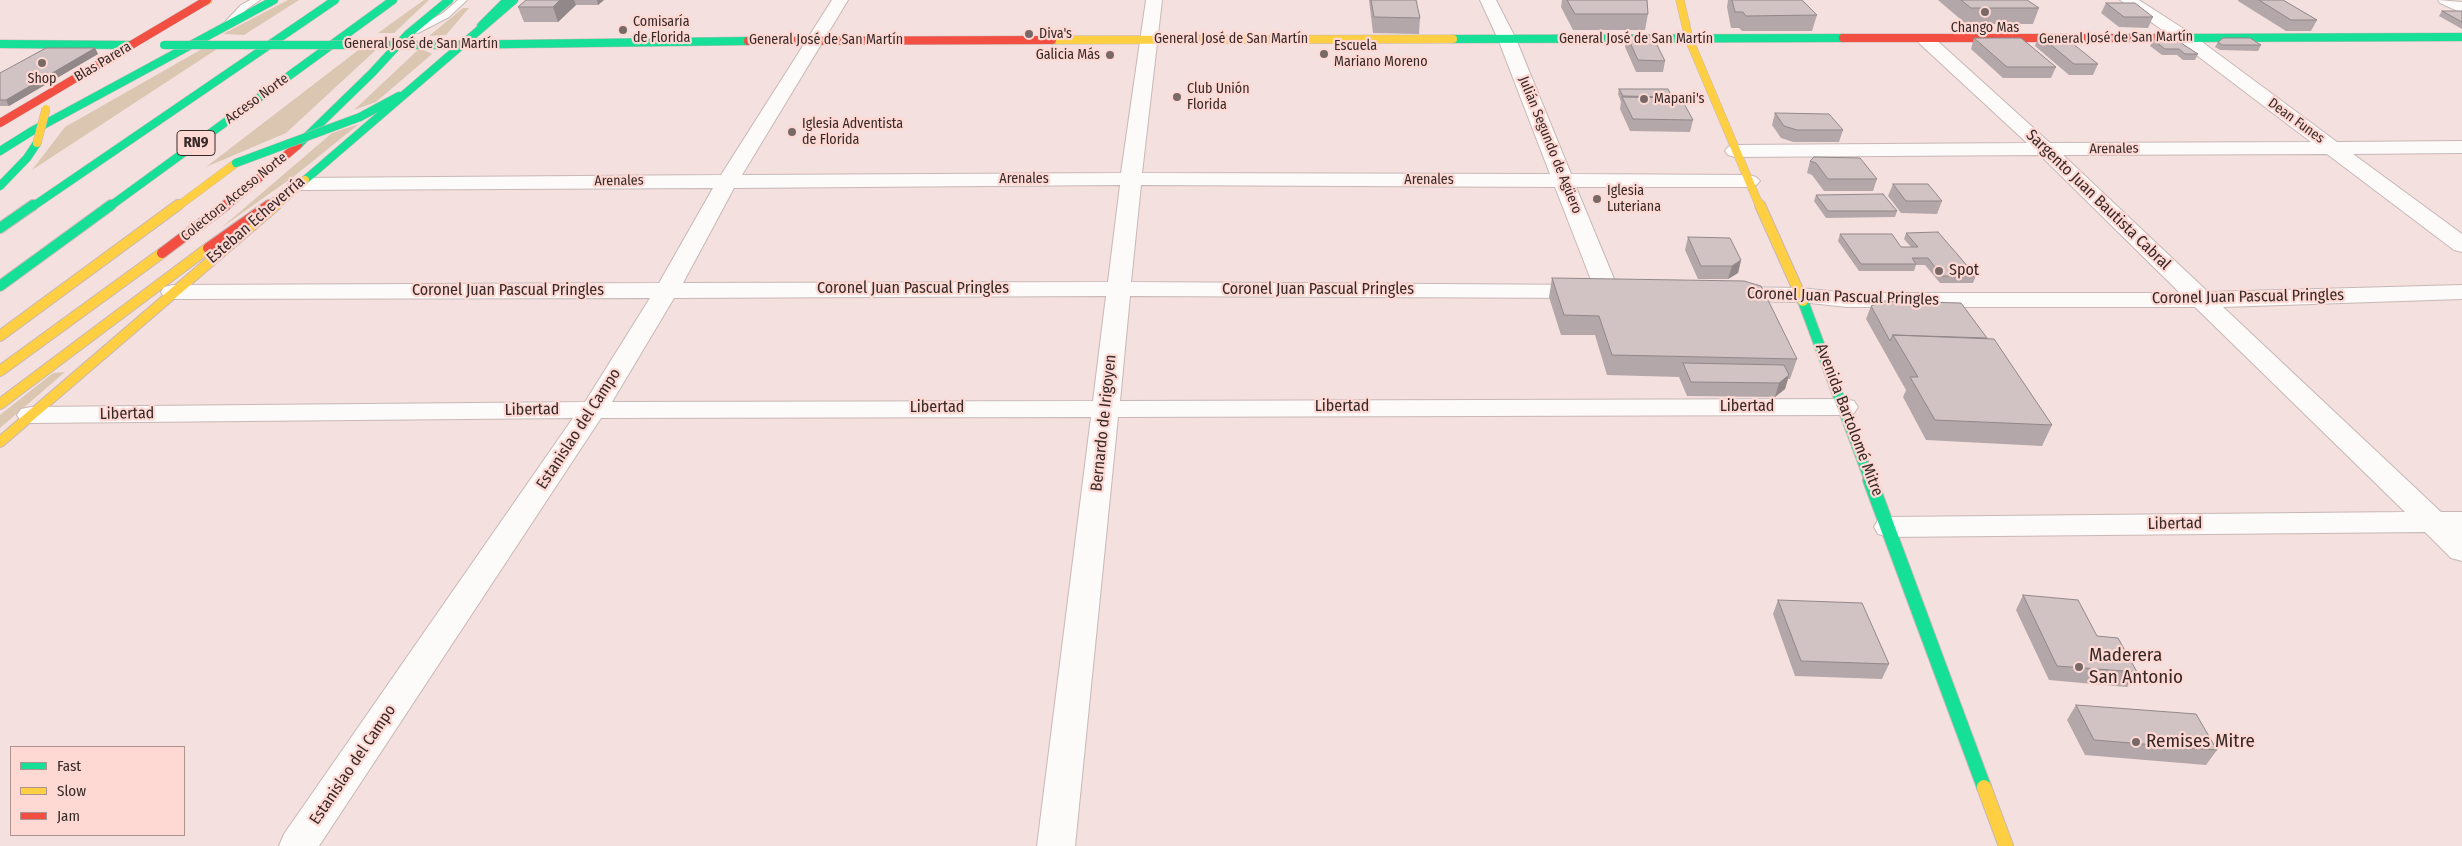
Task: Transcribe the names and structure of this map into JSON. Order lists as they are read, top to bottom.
{
  "streets": {
    "main road": [
      "General José de San Martín",
      "Blas Parera",
      "Acceso Norte",
      "RN9",
      "Colectora Acceso Norte",
      "Esteban Echeverría",
      "Avenida Bartolomé Mitre"
    ],
    "street": [
      "Dean Funes",
      "Julián Segundo de Agüero",
      "Arenales",
      "Sargento Juan Bautista Cabral",
      "Coronel Juan Pascual Pringles",
      "Libertad",
      "Bernardo de Irigoyen",
      "Estanislao del Campo"
    ]
  },
  "crossings": [
    ["General José de San Martín", "Blas Parera"],
    ["General José de San Martín", "Dean Funes"],
    ["General José de San Martín", "Julián Segundo de Agüero"],
    ["General José de San Martín", "Sargento Juan Bautista Cabral"],
    ["General José de San Martín", "Esteban Echeverría"],
    ["General José de San Martín", "Avenida Bartolomé Mitre"],
    ["General José de San Martín", "Bernardo de Irigoyen"],
    ["General José de San Martín", "Estanislao del Campo"],
    ["Dean Funes", "Arenales"],
    ["Julián Segundo de Agüero", "Arenales"],
    ["Julián Segundo de Agüero", "Coronel Juan Pascual Pringles"],
    ["Arenales", "Sargento Juan Bautista Cabral"],
    ["Arenales", "Esteban Echeverría"],
    ["Arenales", "Avenida Bartolomé Mitre"],
    ["Arenales", "Bernardo de Irigoyen"],
    ["Arenales", "Estanislao del Campo"],
    ["Sargento Juan Bautista Cabral", "Coronel Juan Pascual Pringles"],
    ["Sargento Juan Bautista Cabral", "Libertad"],
    ["Esteban Echeverría", "Coronel Juan Pascual Pringles"],
    ["Esteban Echeverría", "Libertad"],
    ["Coronel Juan Pascual Pringles", "Avenida Bartolomé Mitre"],
    ["Coronel Juan Pascual Pringles", "Bernardo de Irigoyen"],
    ["Coronel Juan Pascual Pringles", "Estanislao del Campo"],
    ["Libertad", "Avenida Bartolomé Mitre"],
    ["Libertad", "Bernardo de Irigoyen"],
    ["Libertad", "Estanislao del Campo"]
  ],
  "places": [
    "Chango Mas",
    "Comisaría de Florida",
    "Diva's",
    "Escuela Mariano Moreno",
    "Galicia Más",
    "Shop",
    "Club Unión Florida",
    "Mapani's",
    "Iglesia Adventista de Florida",
    "Iglesia Luteriana",
    "Spot",
    "Maderera San Antonio",
    "Remises Mitre"
  ],
  "legend": ["Fast", "Slow", "Jam"]
}
